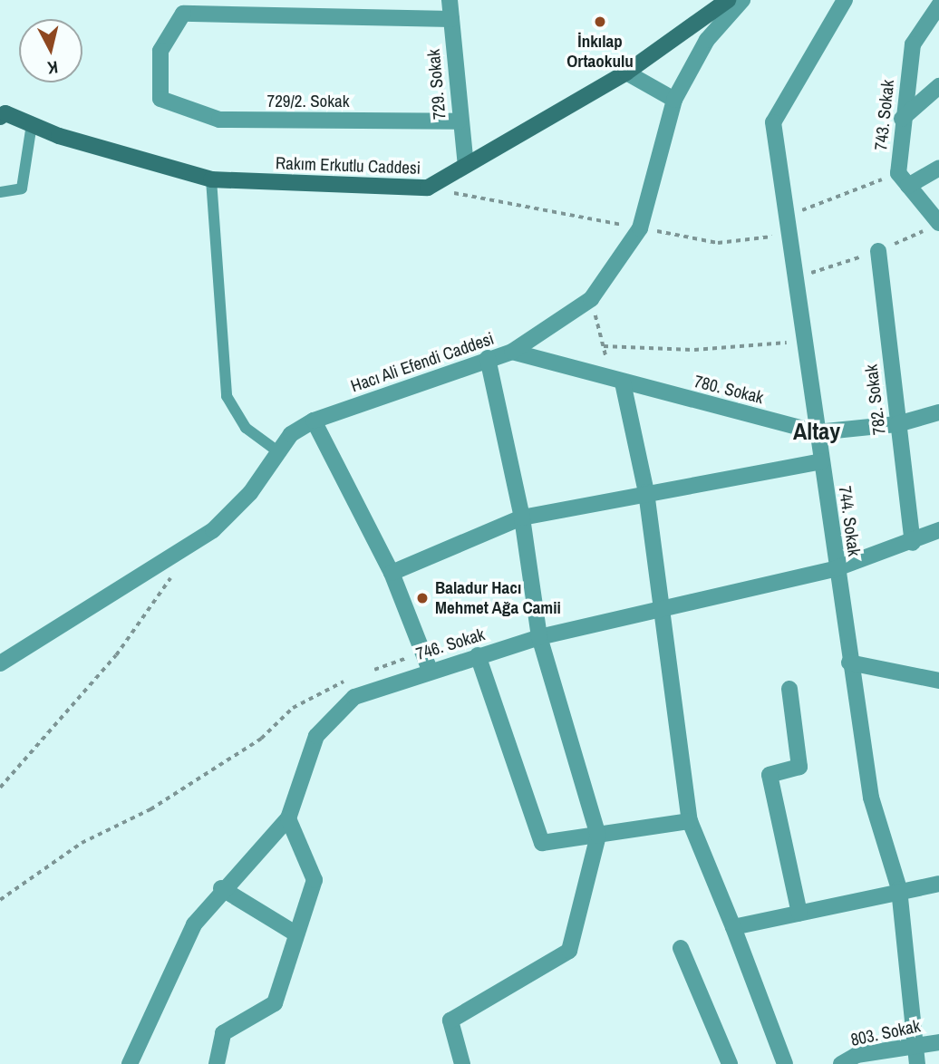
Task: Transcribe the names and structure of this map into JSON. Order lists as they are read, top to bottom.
{
  "streets": {
    "main road": ["Rakım Erkutlu Caddesi"],
    "street": [
      "729. Sokak",
      "729/2. Sokak",
      "743. Sokak",
      "Hacı Ali Efendi Caddesi",
      "780. Sokak",
      "782. Sokak",
      "744. Sokak",
      "746. Sokak",
      "803. Sokak"
    ]
  },
  "crossings": [
    ["729. Sokak", "729/2. Sokak"],
    ["729. Sokak", "Rakım Erkutlu Caddesi"],
    ["Hacı Ali Efendi Caddesi", "780. Sokak"],
    ["780. Sokak", "782. Sokak"],
    ["780. Sokak", "744. Sokak"],
    ["782. Sokak", "746. Sokak"],
    ["744. Sokak", "746. Sokak"],
    ["744. Sokak", "803. Sokak"]
  ],
  "districts": ["Altay"],
  "places": ["İnkılap Ortaokulu", "Baladur Hacı Mehmet Ağa Camii"],
  "north": "bottom"
}
